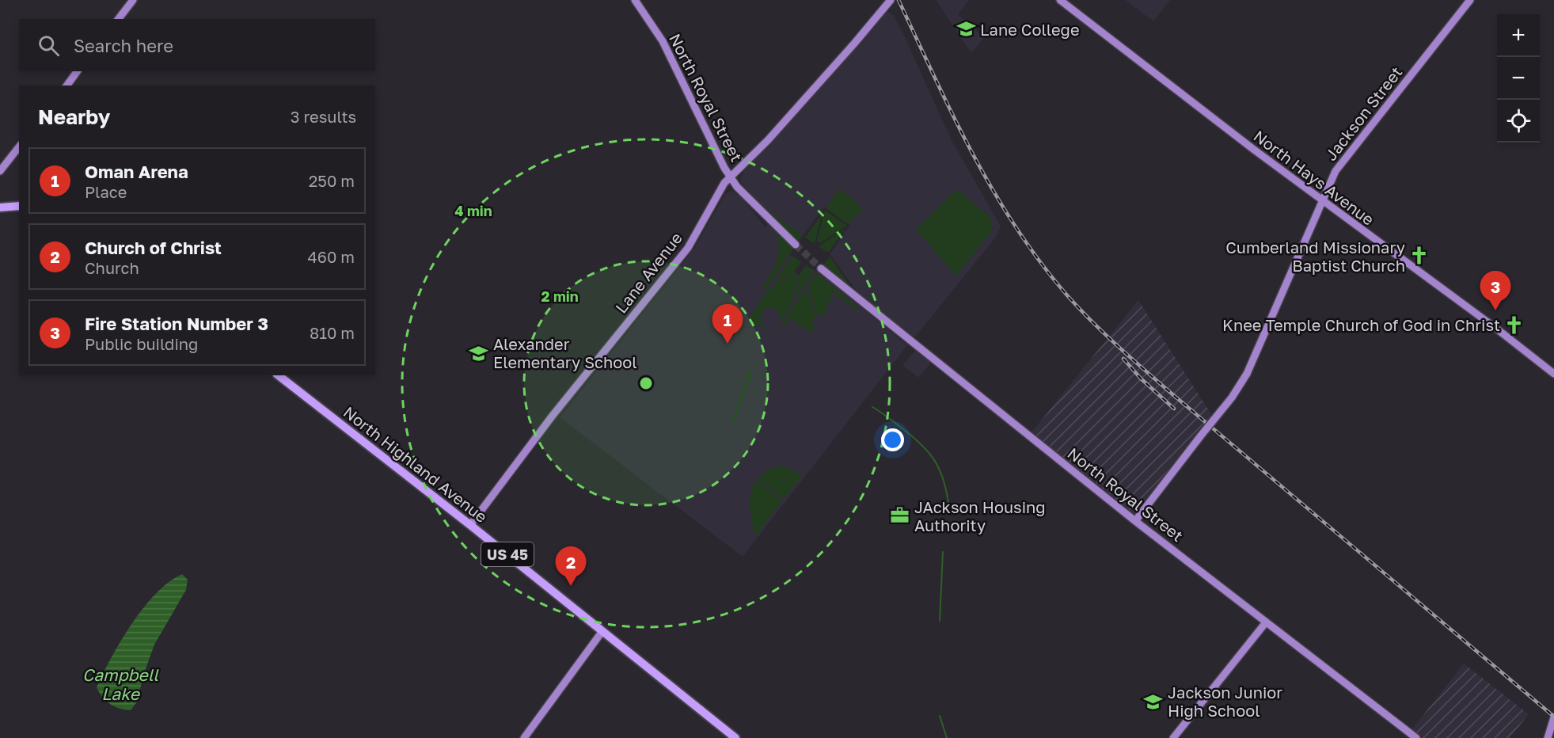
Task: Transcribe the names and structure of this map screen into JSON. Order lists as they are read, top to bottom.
{
  "streets": {
    "main road": ["North Highland Avenue", "US 45"],
    "street": [
      "North Royal Street",
      "Jackson Street",
      "North Hays Avenue",
      "Lane Avenue"
    ]
  },
  "crossings": [
    ["North Royal Street", "Jackson Street"],
    ["North Royal Street", "Lane Avenue"],
    ["Jackson Street", "North Hays Avenue"],
    ["Lane Avenue", "North Highland Avenue"]
  ],
  "water": ["Campbell Lake"],
  "places": {
    "school or university": ["Lane College", "Alexander Elementary School", "Jackson Junior High School"],
    "church": ["Cumberland Missionary Baptist Church", "Knee Temple Church of God in Christ"],
    "office": ["JAckson Housing Authority"]
  },
  "page": {
    "map_buttons": ["+", "−"],
    "search": "Search here",
    "heading": ["Nearby", "3 results"],
    "list": [
      {
        "mark": "1",
        "name": "Oman Arena",
        "note": "Place",
        "value": "250 m"
      },
      {
        "mark": "2",
        "name": "Church of Christ",
        "note": "Church",
        "value": "460 m"
      },
      {
        "mark": "3",
        "name": "Fire Station Number 3",
        "note": "Public building",
        "value": "810 m"
      }
    ],
    "pins": ["3", "1", "2"]
  },
  "rings": ["4 min", "2 min"]
}
